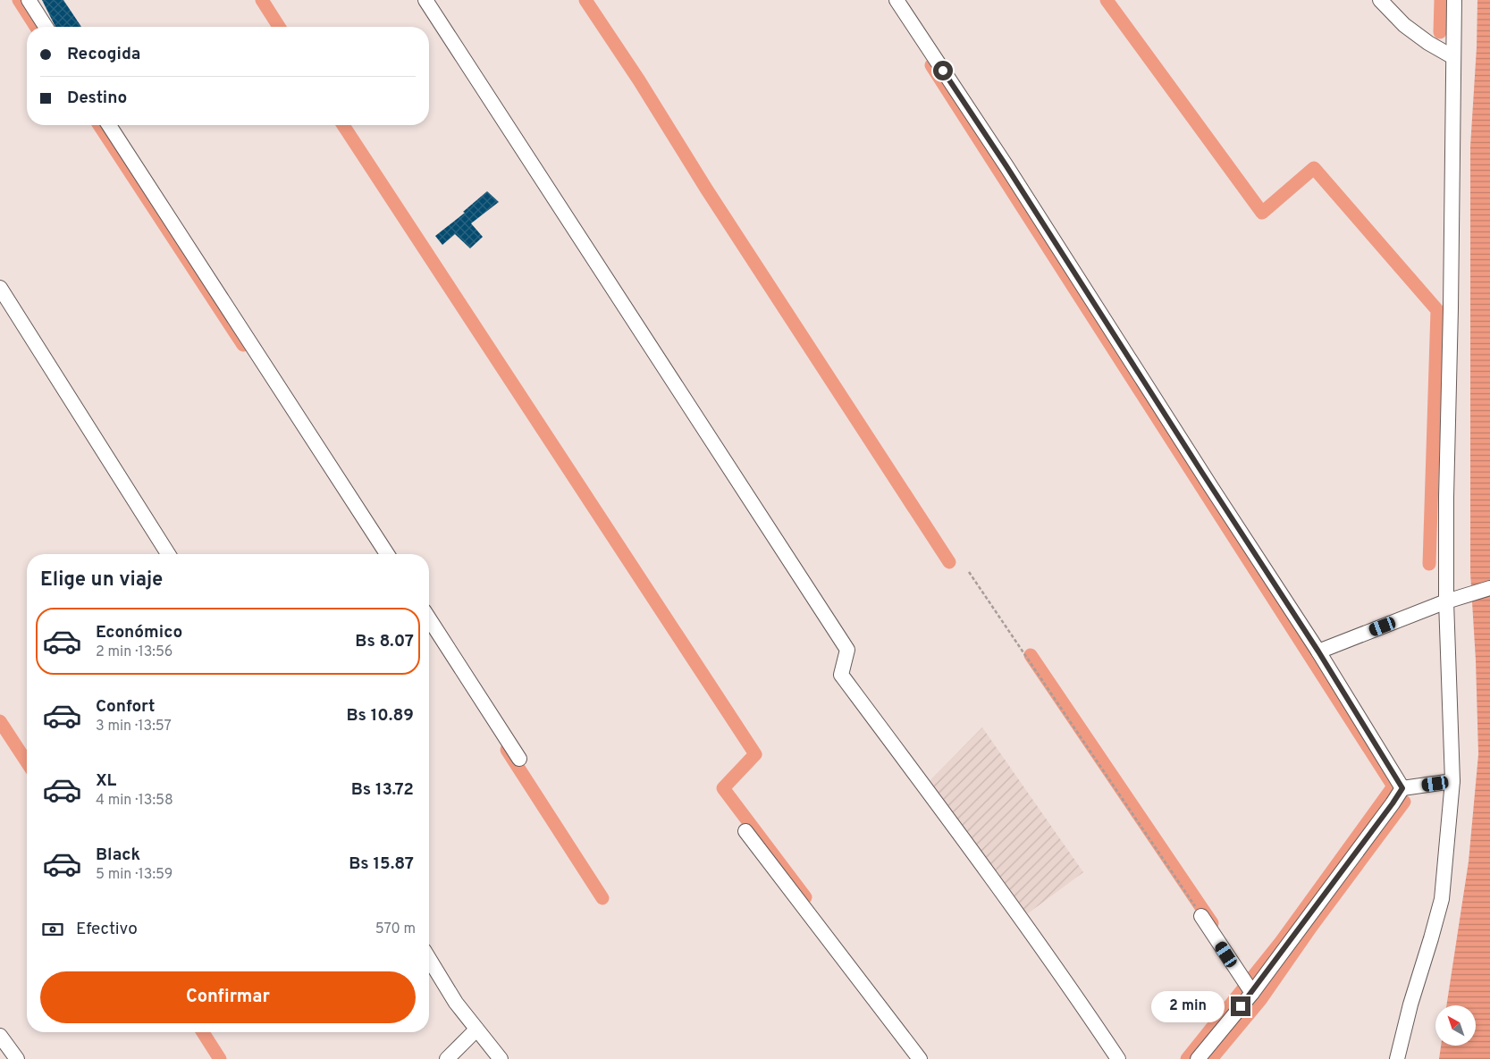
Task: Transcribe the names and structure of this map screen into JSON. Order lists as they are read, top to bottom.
{
  "north": "top left",
  "page": {
    "banner": ["Recogida", "Destino"],
    "heading": "Elige un viaje",
    "list": [
      {
        "name": "Económico",
        "note": "2 min · 13:56",
        "value": "Bs 8.07"
      },
      {
        "name": "Confort",
        "note": "3 min · 13:57",
        "value": "Bs 10.89"
      },
      {
        "name": "XL",
        "note": "4 min · 13:58",
        "value": "Bs 13.72"
      },
      {
        "name": "Black",
        "note": "5 min · 13:59",
        "value": "Bs 15.87"
      }
    ],
    "pay": ["Efectivo", "570 m"],
    "buttons": "Confirmar",
    "bubble": "2 min"
  }
}
